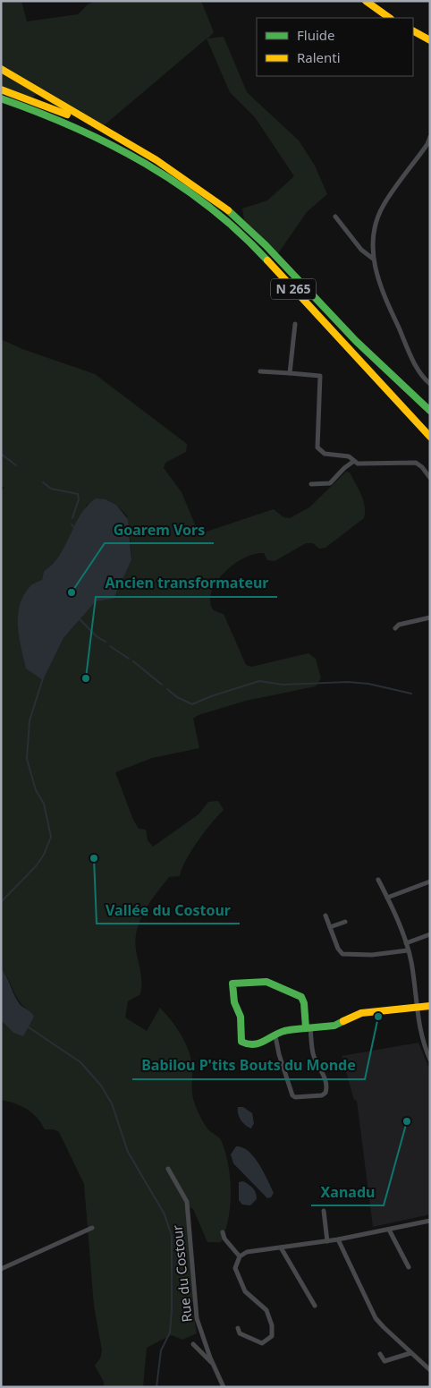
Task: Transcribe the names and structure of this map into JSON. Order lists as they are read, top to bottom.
{
  "streets": {
    "main road": ["N 265"],
    "street": ["Rue du Costour"]
  },
  "places": [
    "Goarem Vors",
    "Ancien transformateur",
    "Vallée du Costour",
    "Babilou P'tits Bouts du Monde",
    "Xanadu"
  ],
  "legend": ["Fluide", "Ralenti"]
}
